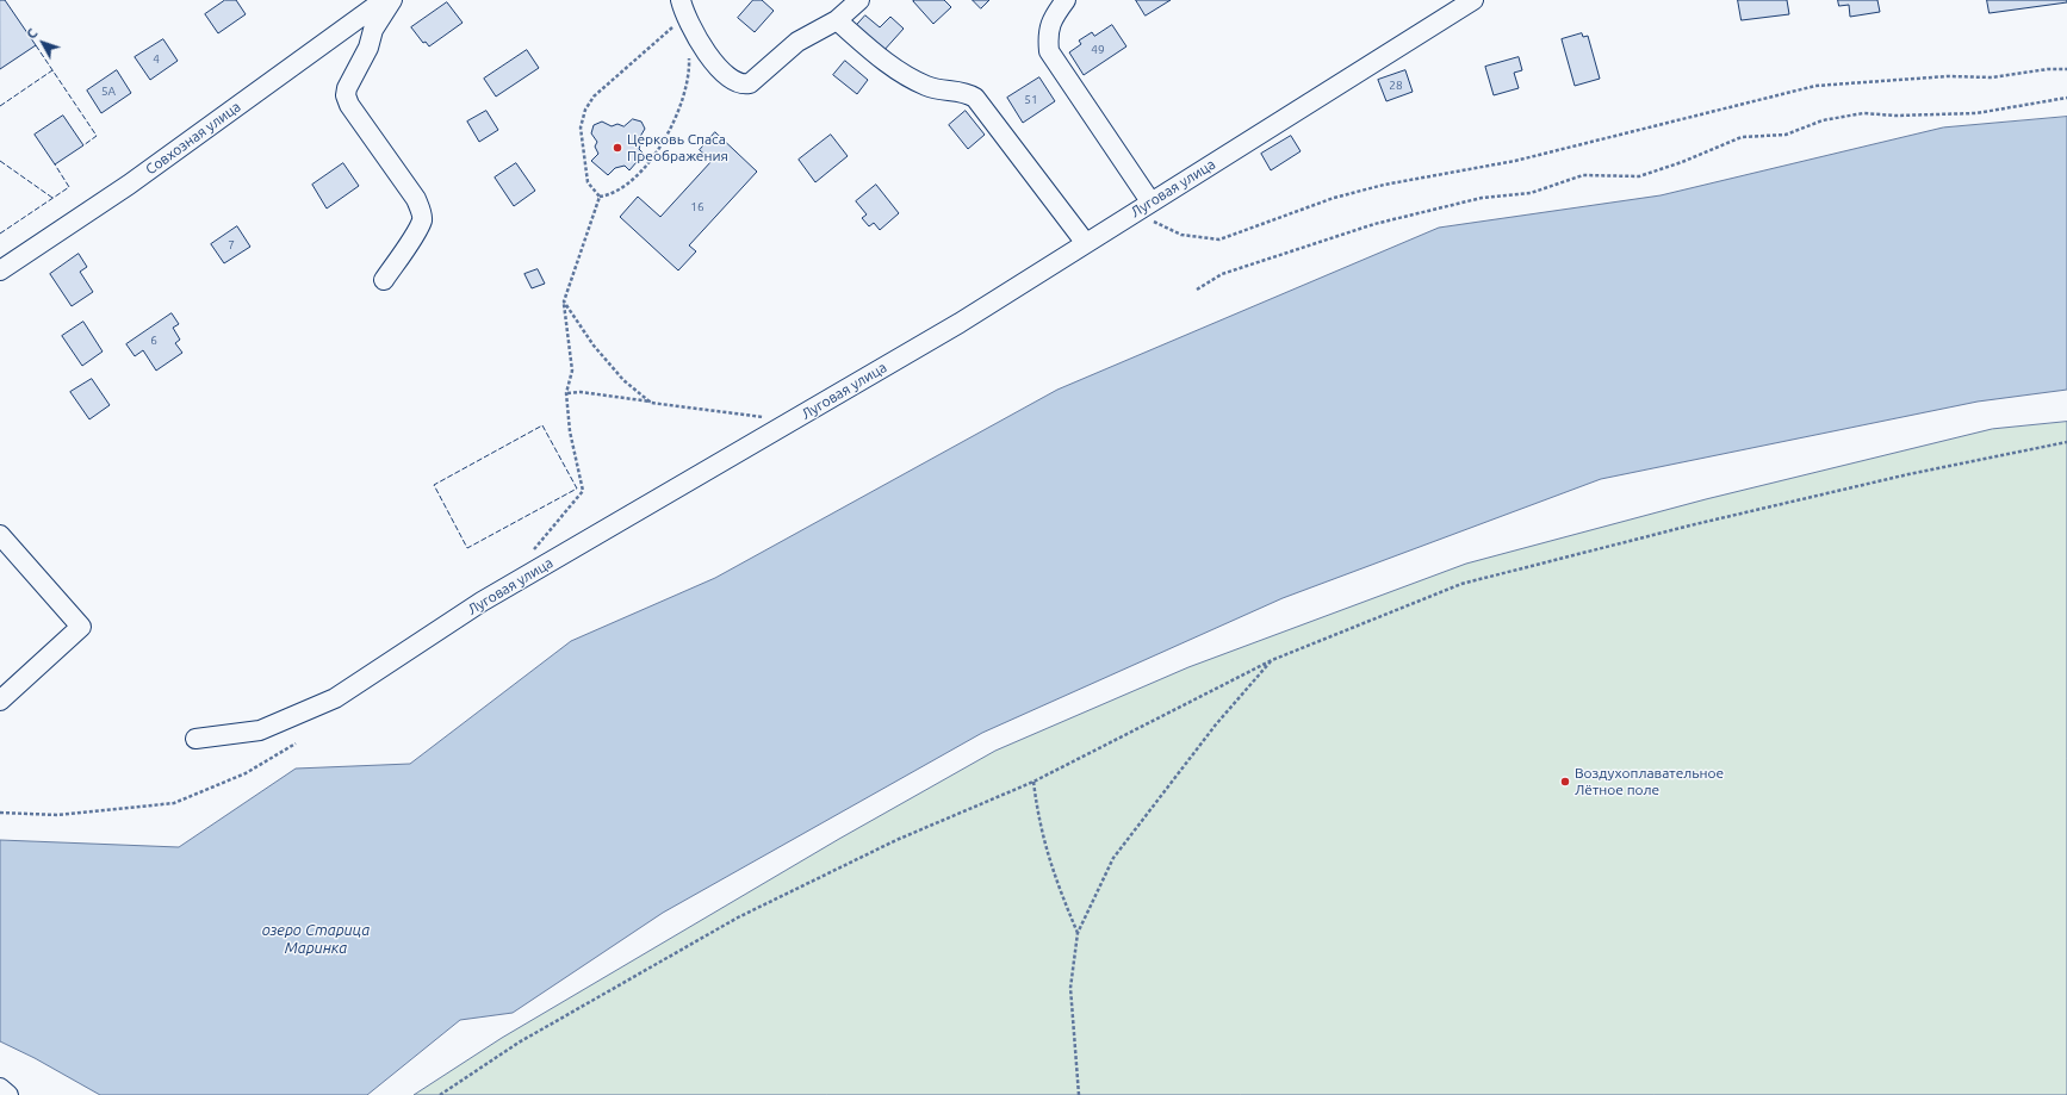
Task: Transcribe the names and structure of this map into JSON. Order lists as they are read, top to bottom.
{
  "streets": {
    "street": ["Совхозная улица", "Луговая улица"]
  },
  "water": ["озеро Старица Маринка"],
  "places": ["Церковь Спаса Преображения", "Воздухоплавательное Лётное поле"],
  "house_numbers": [
    "49",
    "4",
    "28",
    "5А",
    "51",
    "16",
    "7",
    "6"
  ],
  "north": "top left"
}
